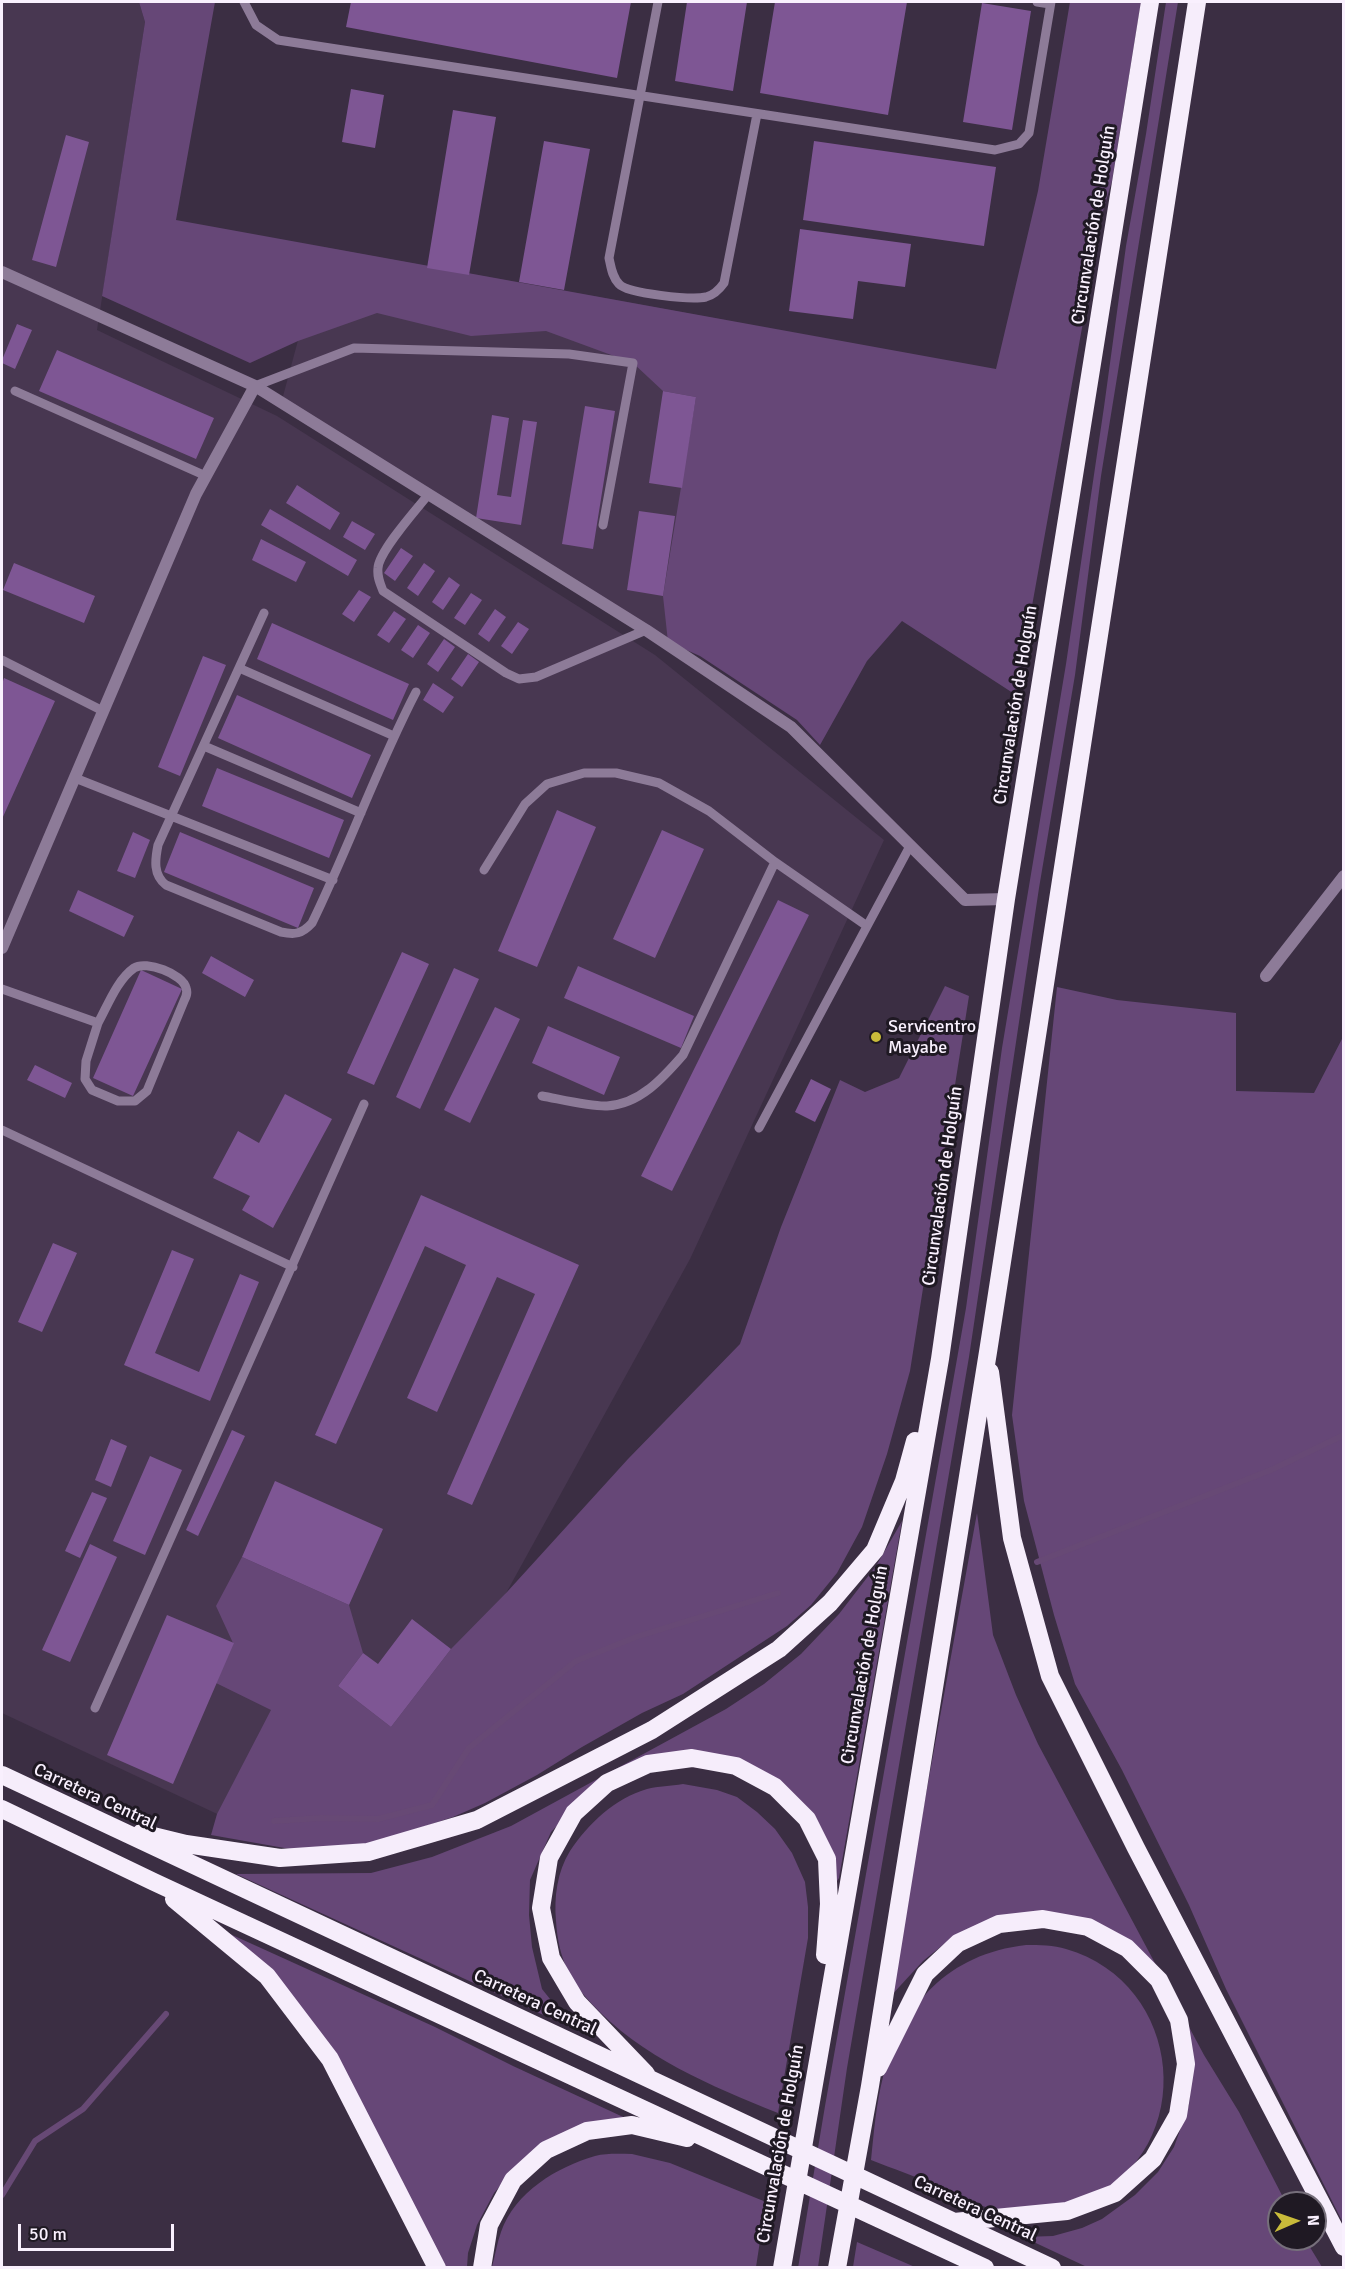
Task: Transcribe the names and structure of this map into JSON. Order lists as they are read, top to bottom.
{
  "streets": {
    "highway": ["Circunvalación de Holguín", "Carretera Central"]
  },
  "places": ["Servicentro Mayabe"],
  "scale_bar": "50 m",
  "north": "right"
}
